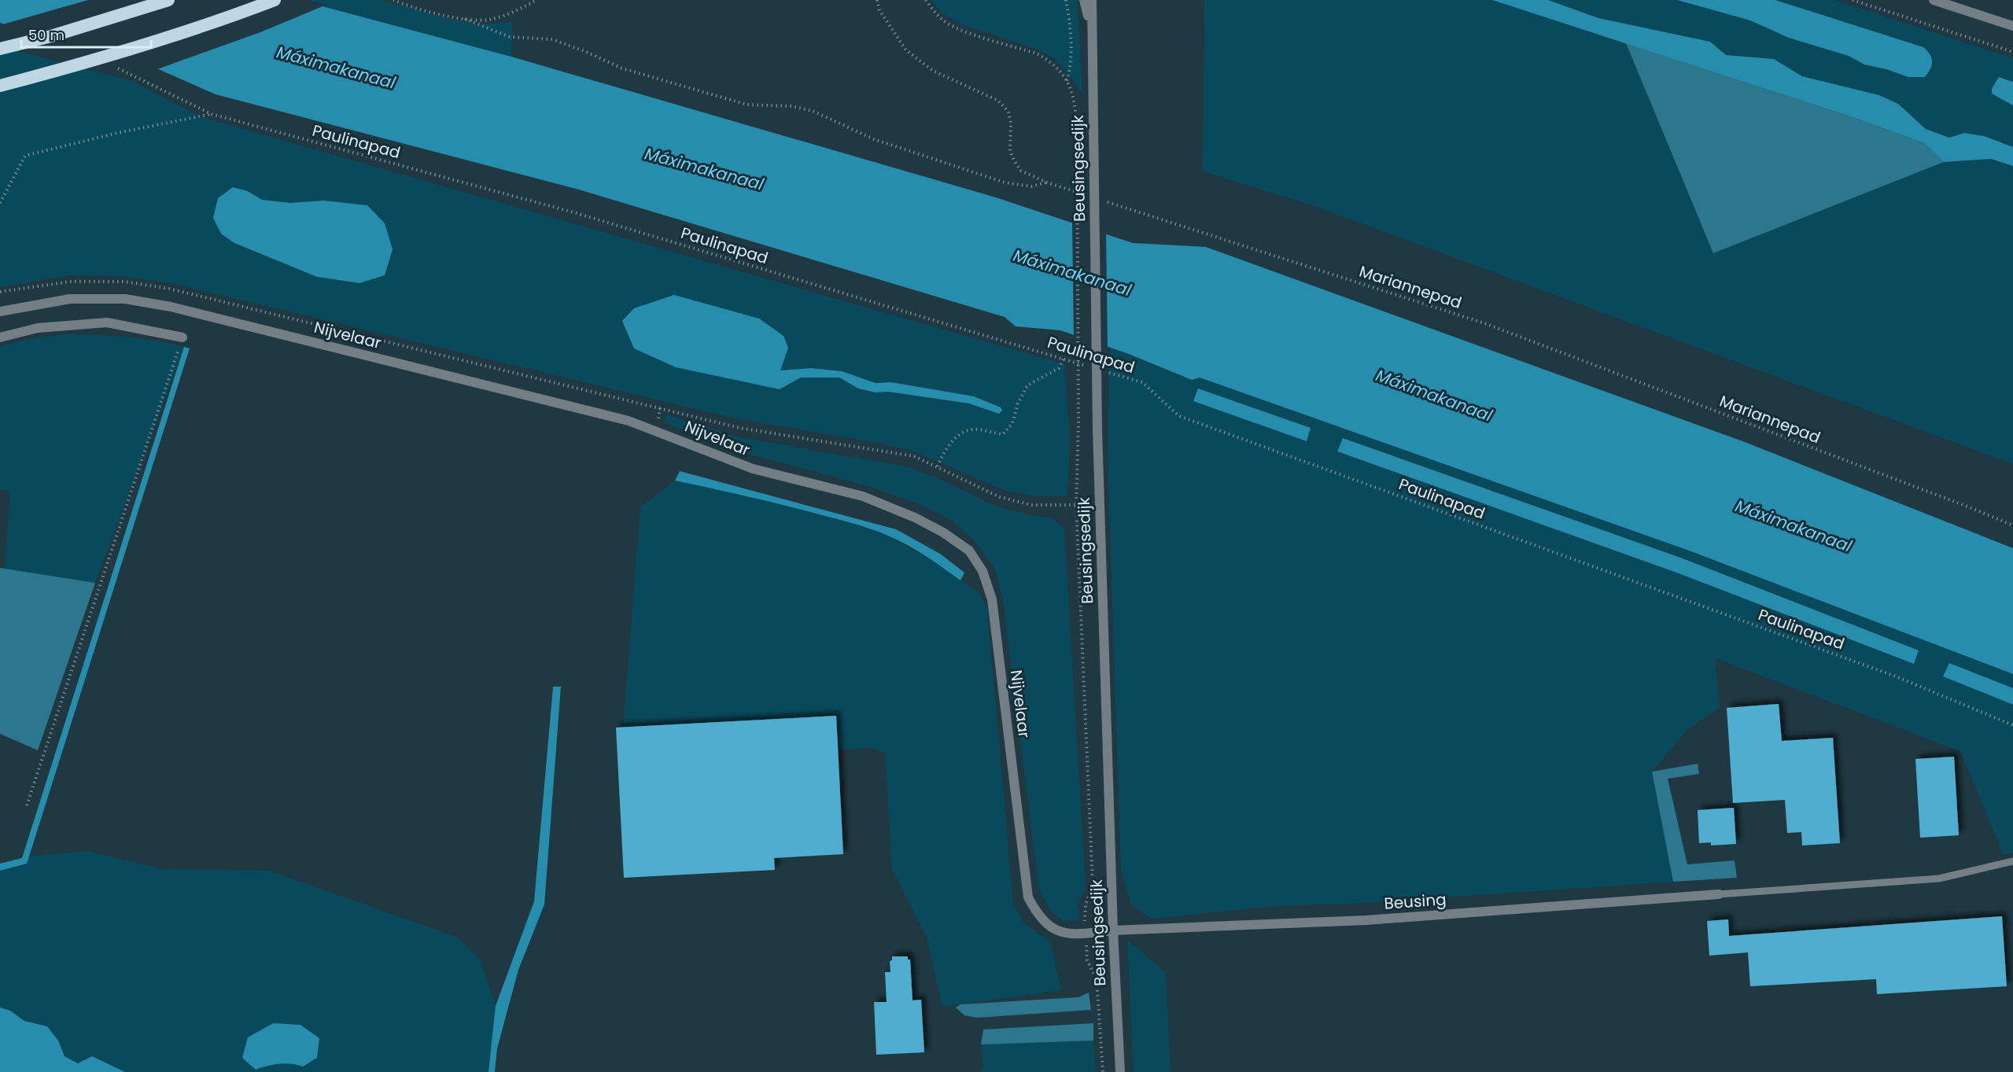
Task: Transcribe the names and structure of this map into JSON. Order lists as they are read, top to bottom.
{
  "streets": {
    "street": ["Beusingsedijk", "Nijvelaar", "Beusing"],
    "path": ["Paulinapad", "Mariannepad"]
  },
  "crossings": [
    ["Beusingsedijk", "Nijvelaar"],
    ["Beusingsedijk", "Beusing"],
    ["Nijvelaar", "Beusing"]
  ],
  "water": ["Máximakanaal"],
  "scale_bar": "50 m"
}
